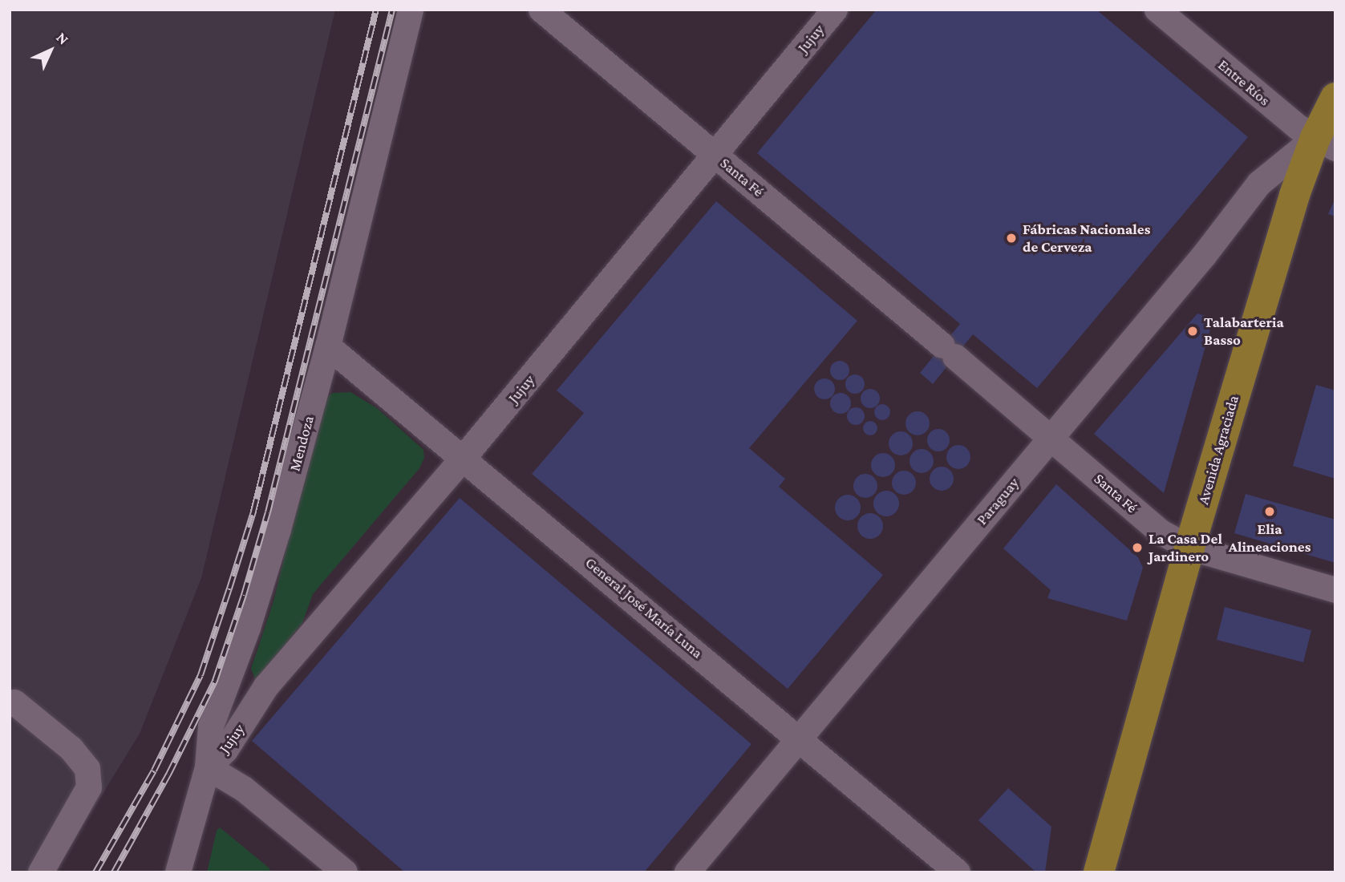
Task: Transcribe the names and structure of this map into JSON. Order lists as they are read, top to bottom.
{
  "streets": {
    "main road": ["Avenida Agraciada"],
    "street": [
      "Jujuy",
      "Entre Ríos",
      "Santa Fé",
      "Mendoza",
      "Paraguay",
      "General José María Luna"
    ]
  },
  "crossings": [
    ["Jujuy", "Santa Fé"],
    ["Jujuy", "Mendoza"],
    ["Jujuy", "General José María Luna"],
    ["Entre Ríos", "Avenida Agraciada"],
    ["Entre Ríos", "Paraguay"],
    ["Santa Fé", "Avenida Agraciada"],
    ["Santa Fé", "Paraguay"],
    ["Mendoza", "General José María Luna"],
    ["Avenida Agraciada", "Paraguay"],
    ["Paraguay", "General José María Luna"]
  ],
  "places": [
    "Fábricas Nacionales de Cerveza",
    "Talabarteria Basso",
    "Elia Alineaciones",
    "La Casa Del Jardinero"
  ],
  "north": "top right"
}
